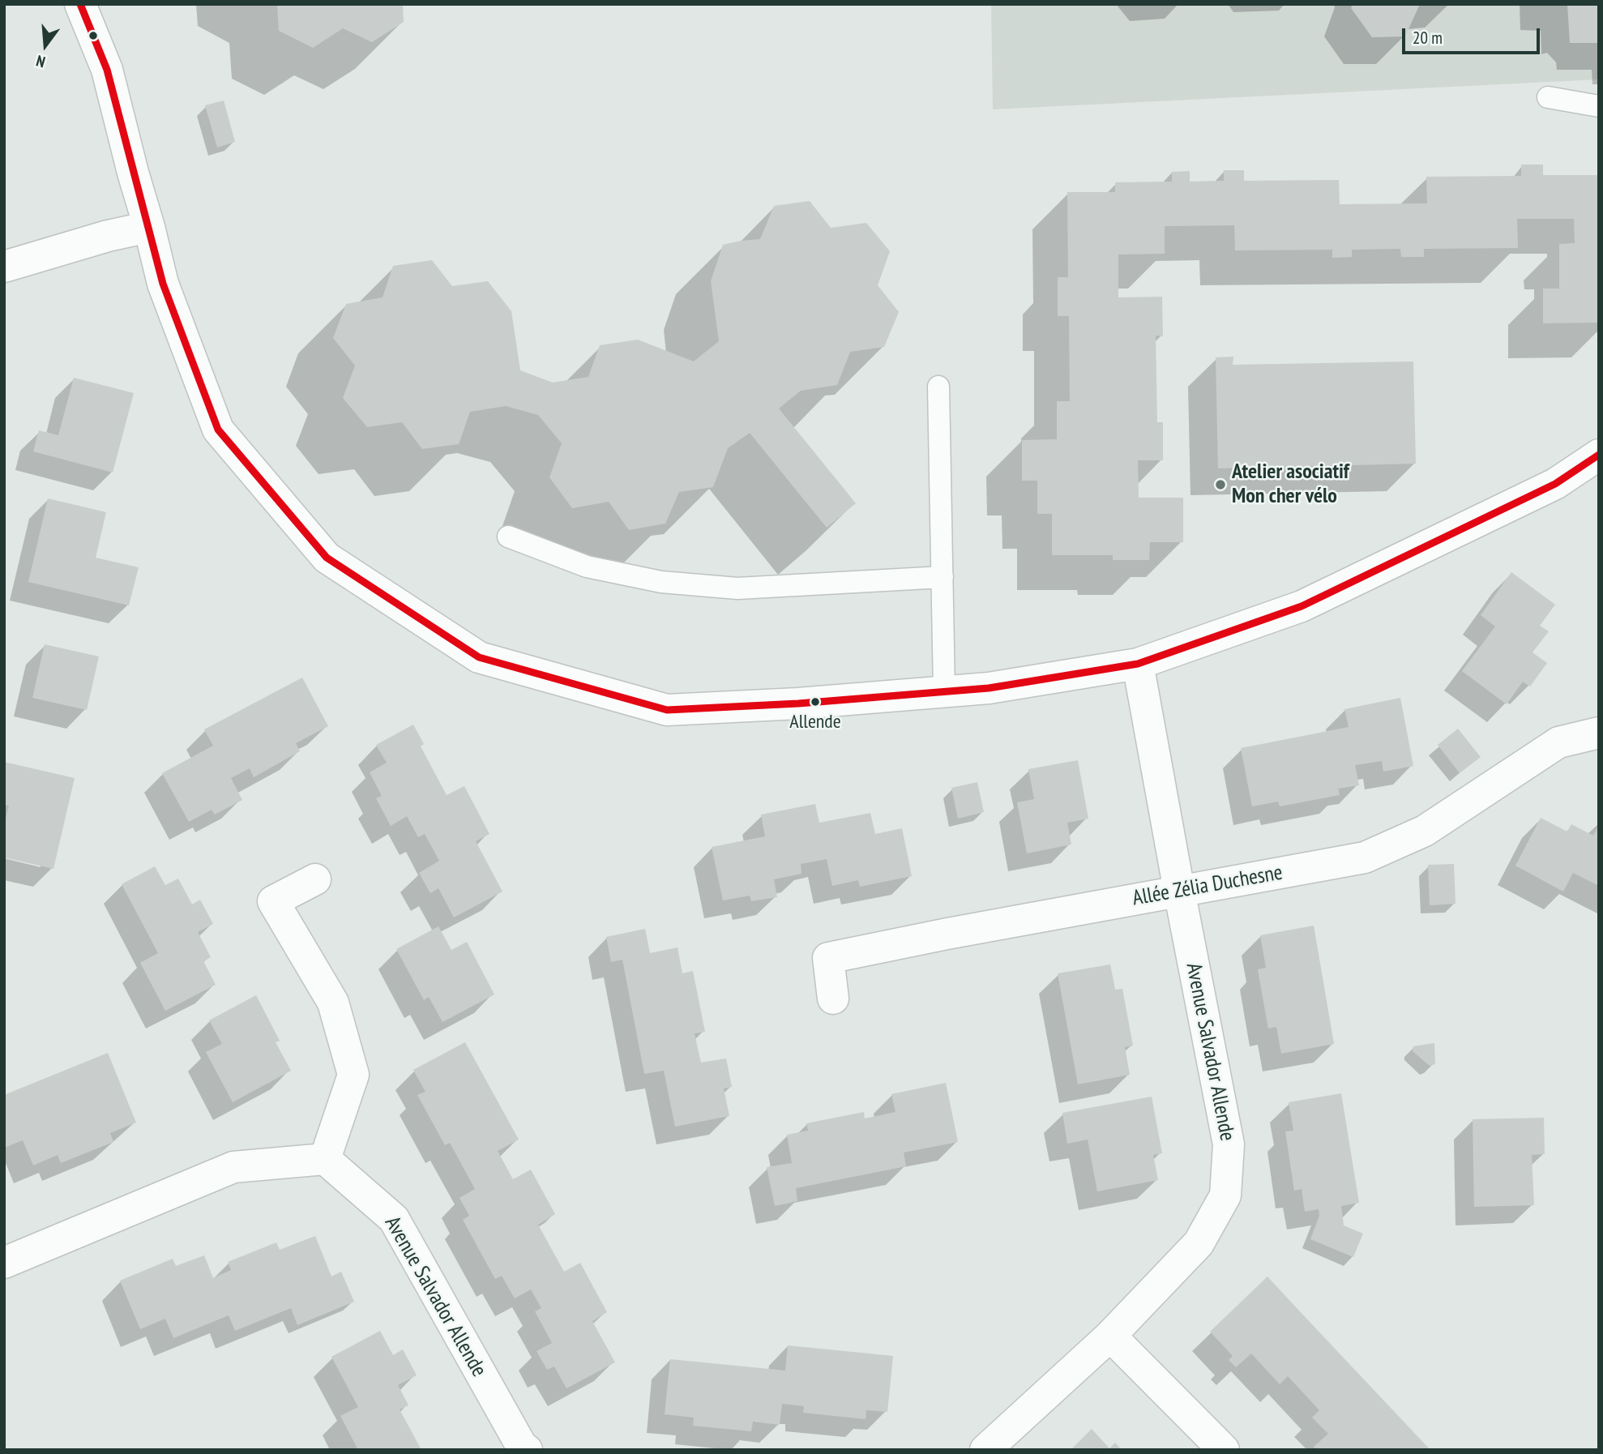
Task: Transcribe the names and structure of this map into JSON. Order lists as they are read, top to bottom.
{
  "streets": {
    "street": ["Allée Zélia Duchesne", "Avenue Salvador Allende"]
  },
  "crossings": [
    ["Allée Zélia Duchesne", "Avenue Salvador Allende"]
  ],
  "places": ["Atelier asociatif Mon cher vélo", "Allende"],
  "scale_bar": "20 m",
  "north": "bottom"
}
